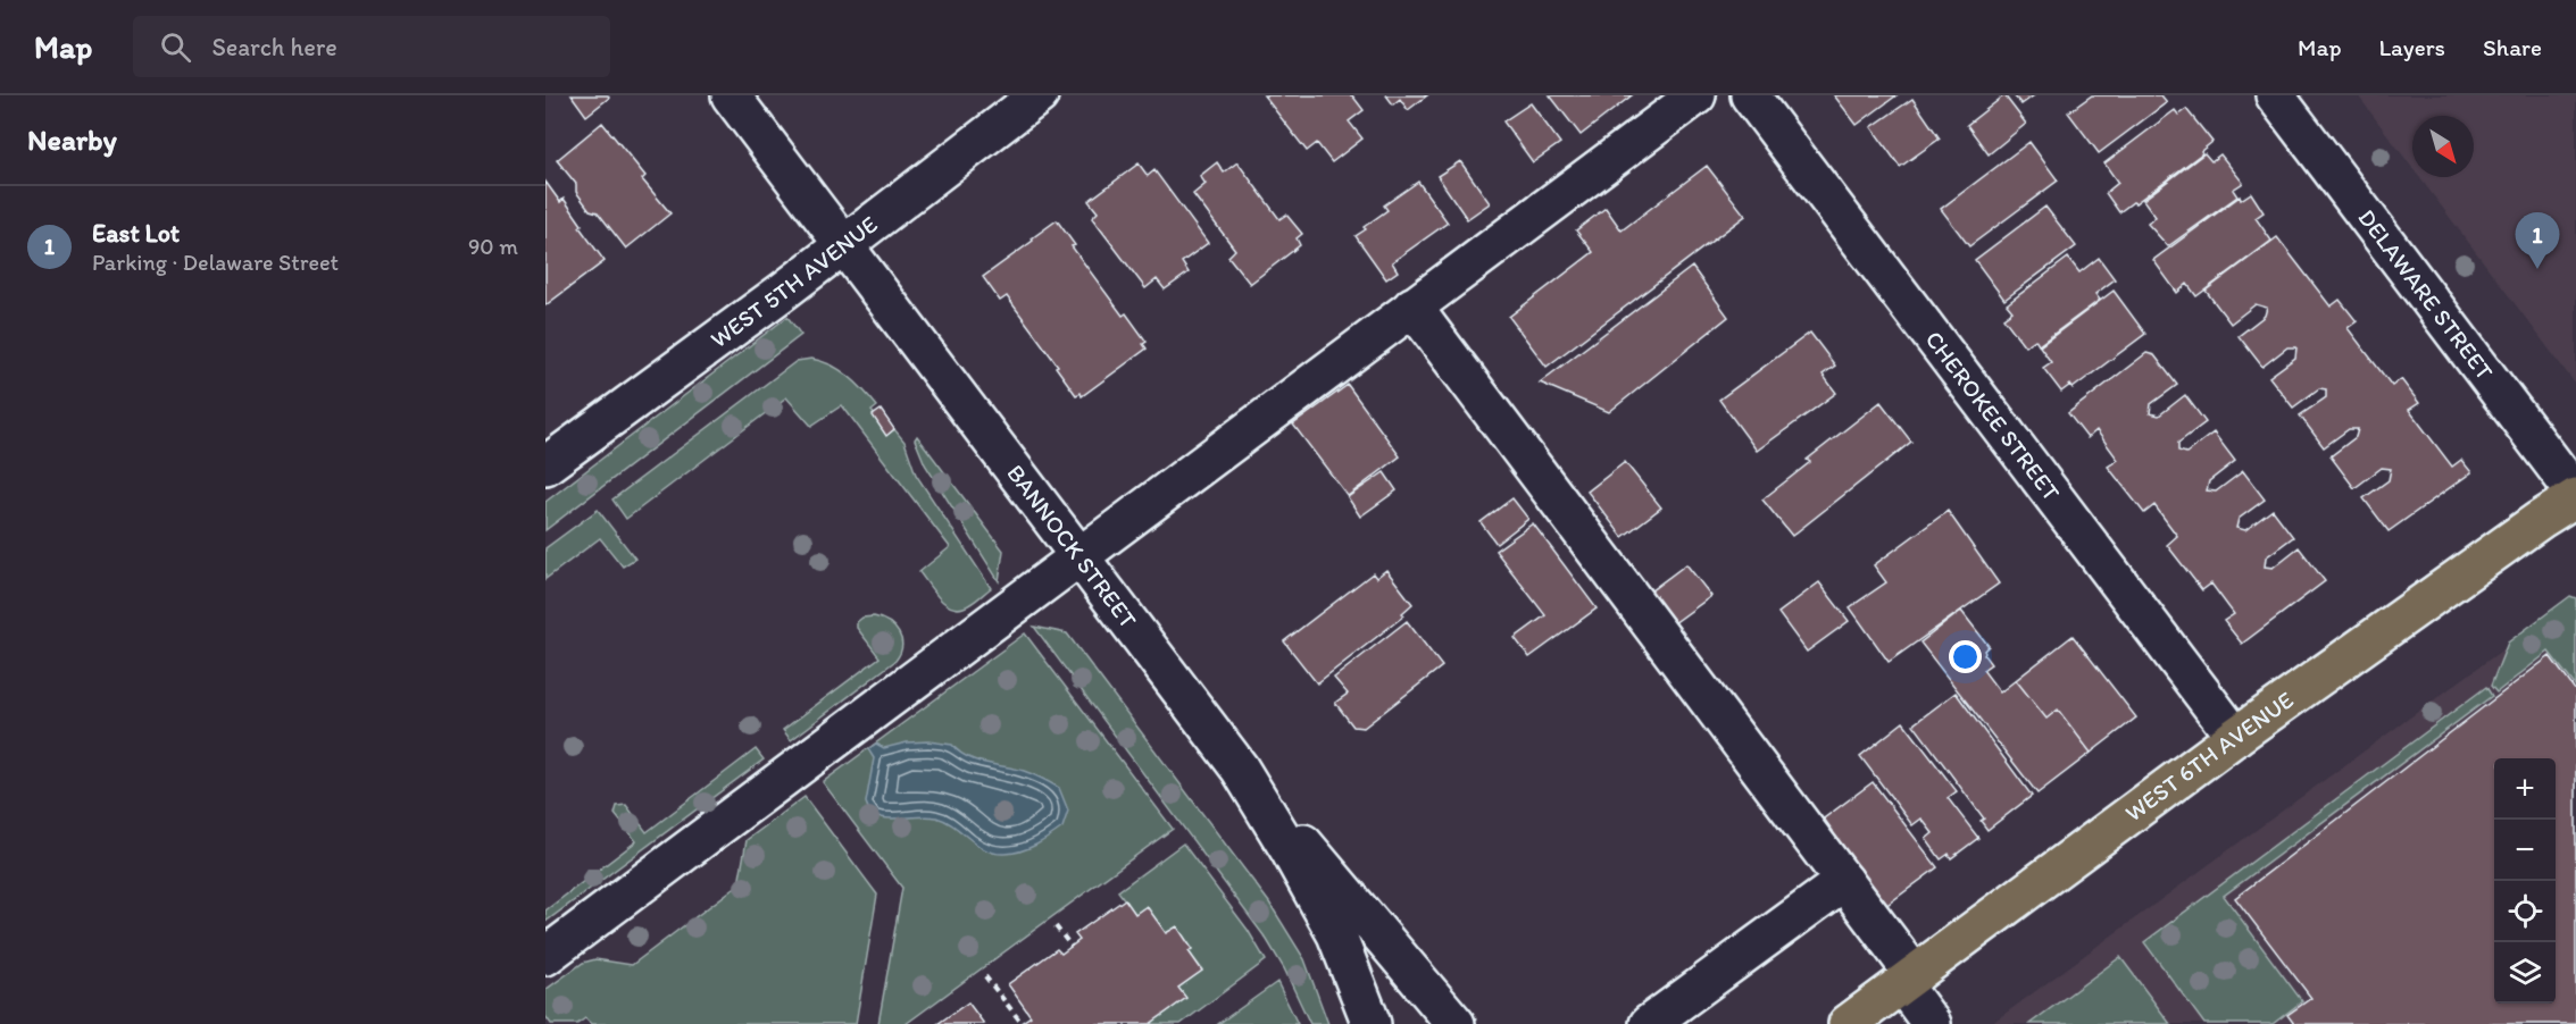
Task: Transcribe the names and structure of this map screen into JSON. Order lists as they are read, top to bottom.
{
  "streets": {
    "main road": ["WEST 6TH AVENUE"],
    "street": [
      "WEST 5TH AVENUE",
      "DELAWARE STREET",
      "CHEROKEE STREET",
      "BANNOCK STREET"
    ]
  },
  "crossings": [
    ["WEST 5TH AVENUE", "BANNOCK STREET"],
    ["DELAWARE STREET", "WEST 6TH AVENUE"],
    ["CHEROKEE STREET", "WEST 6TH AVENUE"]
  ],
  "north": "bottom right",
  "page": {
    "header": "Map",
    "search": "Search here",
    "nav": ["Map", "Layers", "Share"],
    "heading": "Nearby",
    "list": [
      {
        "mark": "1",
        "name": "East Lot",
        "note": "Parking · Delaware Street",
        "value": "90 m"
      }
    ],
    "pins": "1",
    "map_buttons": ["+", "−"]
  }
}
